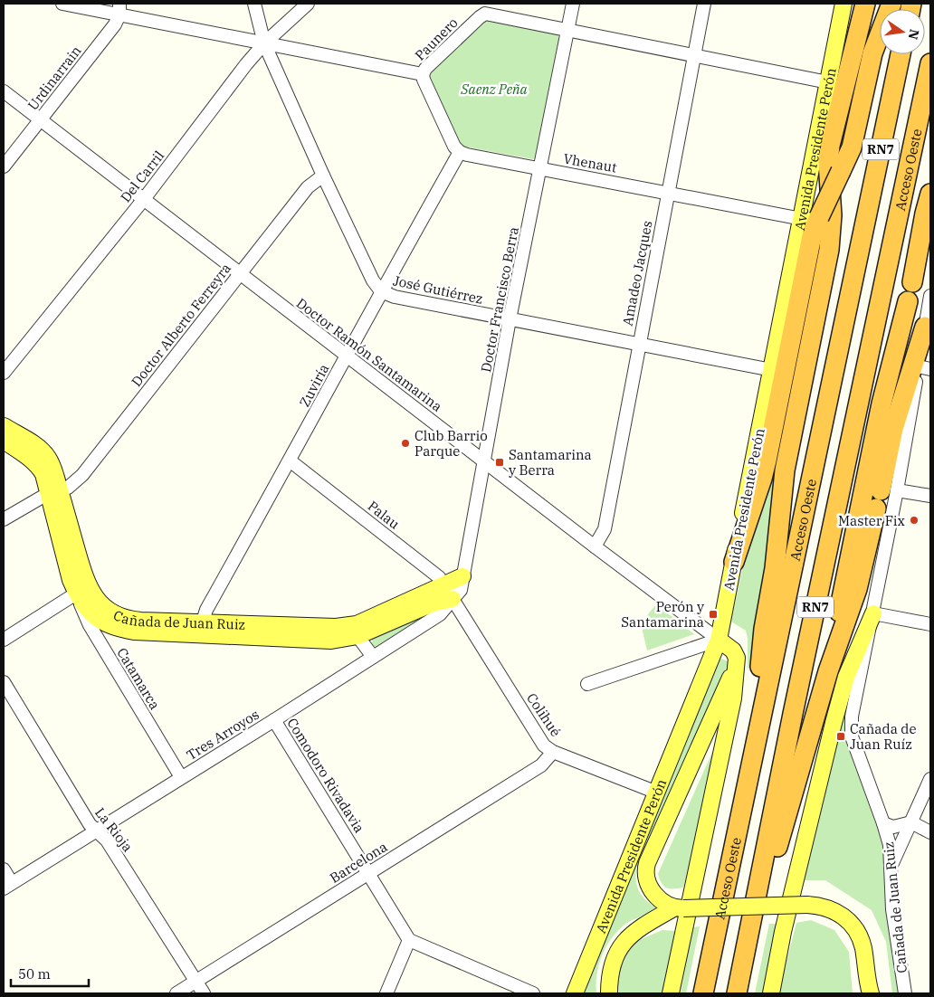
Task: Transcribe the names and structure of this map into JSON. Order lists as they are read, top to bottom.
{
  "streets": {
    "highway": ["RN7", "Acceso Oeste"],
    "main road": ["Avenida Presidente Perón", "Cañada de Juan Ruiz"],
    "street": [
      "Paunero",
      "Urdinarrain",
      "Vhenaut",
      "Del Carril",
      "Amadeo Jacques",
      "José Gutiérrez",
      "Doctor Francisco Berra",
      "Doctor Alberto Ferreyra",
      "Doctor Ramón Santamarina",
      "Zuviría",
      "Palau",
      "Catamarca",
      "Colihué",
      "Tres Arroyos",
      "Comodoro Rivadavia",
      "La Rioja",
      "Barcelona"
    ]
  },
  "crossings": [
    ["Paunero", "Urdinarrain"],
    ["Paunero", "Avenida Presidente Perón"],
    ["Paunero", "Del Carril"],
    ["Paunero", "Amadeo Jacques"],
    ["Paunero", "José Gutiérrez"],
    ["Paunero", "Doctor Francisco Berra"],
    ["Urdinarrain", "Doctor Ramón Santamarina"],
    ["Avenida Presidente Perón", "Vhenaut"],
    ["Avenida Presidente Perón", "José Gutiérrez"],
    ["Avenida Presidente Perón", "Doctor Ramón Santamarina"],
    ["Avenida Presidente Perón", "Colihué"],
    ["Vhenaut", "Amadeo Jacques"],
    ["Vhenaut", "Doctor Francisco Berra"],
    ["Vhenaut", "Zuviría"],
    ["Del Carril", "José Gutiérrez"],
    ["Del Carril", "Doctor Ramón Santamarina"],
    ["Amadeo Jacques", "José Gutiérrez"],
    ["Amadeo Jacques", "Doctor Ramón Santamarina"],
    ["José Gutiérrez", "Doctor Francisco Berra"],
    ["José Gutiérrez", "Doctor Alberto Ferreyra"],
    ["José Gutiérrez", "Zuviría"],
    ["Doctor Francisco Berra", "Doctor Ramón Santamarina"],
    ["Doctor Francisco Berra", "Cañada de Juan Ruiz"],
    ["Doctor Alberto Ferreyra", "Doctor Ramón Santamarina"],
    ["Doctor Alberto Ferreyra", "Cañada de Juan Ruiz"],
    ["Doctor Ramón Santamarina", "Zuviría"],
    ["Zuviría", "Palau"],
    ["Zuviría", "Cañada de Juan Ruiz"],
    ["Palau", "Cañada de Juan Ruiz"],
    ["Palau", "Colihué"],
    ["Palau", "Tres Arroyos"],
    ["Cañada de Juan Ruiz", "Catamarca"],
    ["Cañada de Juan Ruiz", "Colihué"],
    ["Cañada de Juan Ruiz", "Tres Arroyos"],
    ["Catamarca", "Tres Arroyos"],
    ["Colihué", "Tres Arroyos"],
    ["Colihué", "Barcelona"],
    ["Tres Arroyos", "Comodoro Rivadavia"],
    ["Tres Arroyos", "La Rioja"],
    ["Comodoro Rivadavia", "Barcelona"],
    ["La Rioja", "Barcelona"]
  ],
  "parks": ["Saenz Peña"],
  "places": {
    "other": ["Club Barrio Parque", "Master Fix"],
    "transit": ["Santamarina y Berra", "Perón y Santamarina", "Cañada de Juan Ruíz"]
  },
  "scale_bar": "50 m",
  "north": "right"
}
